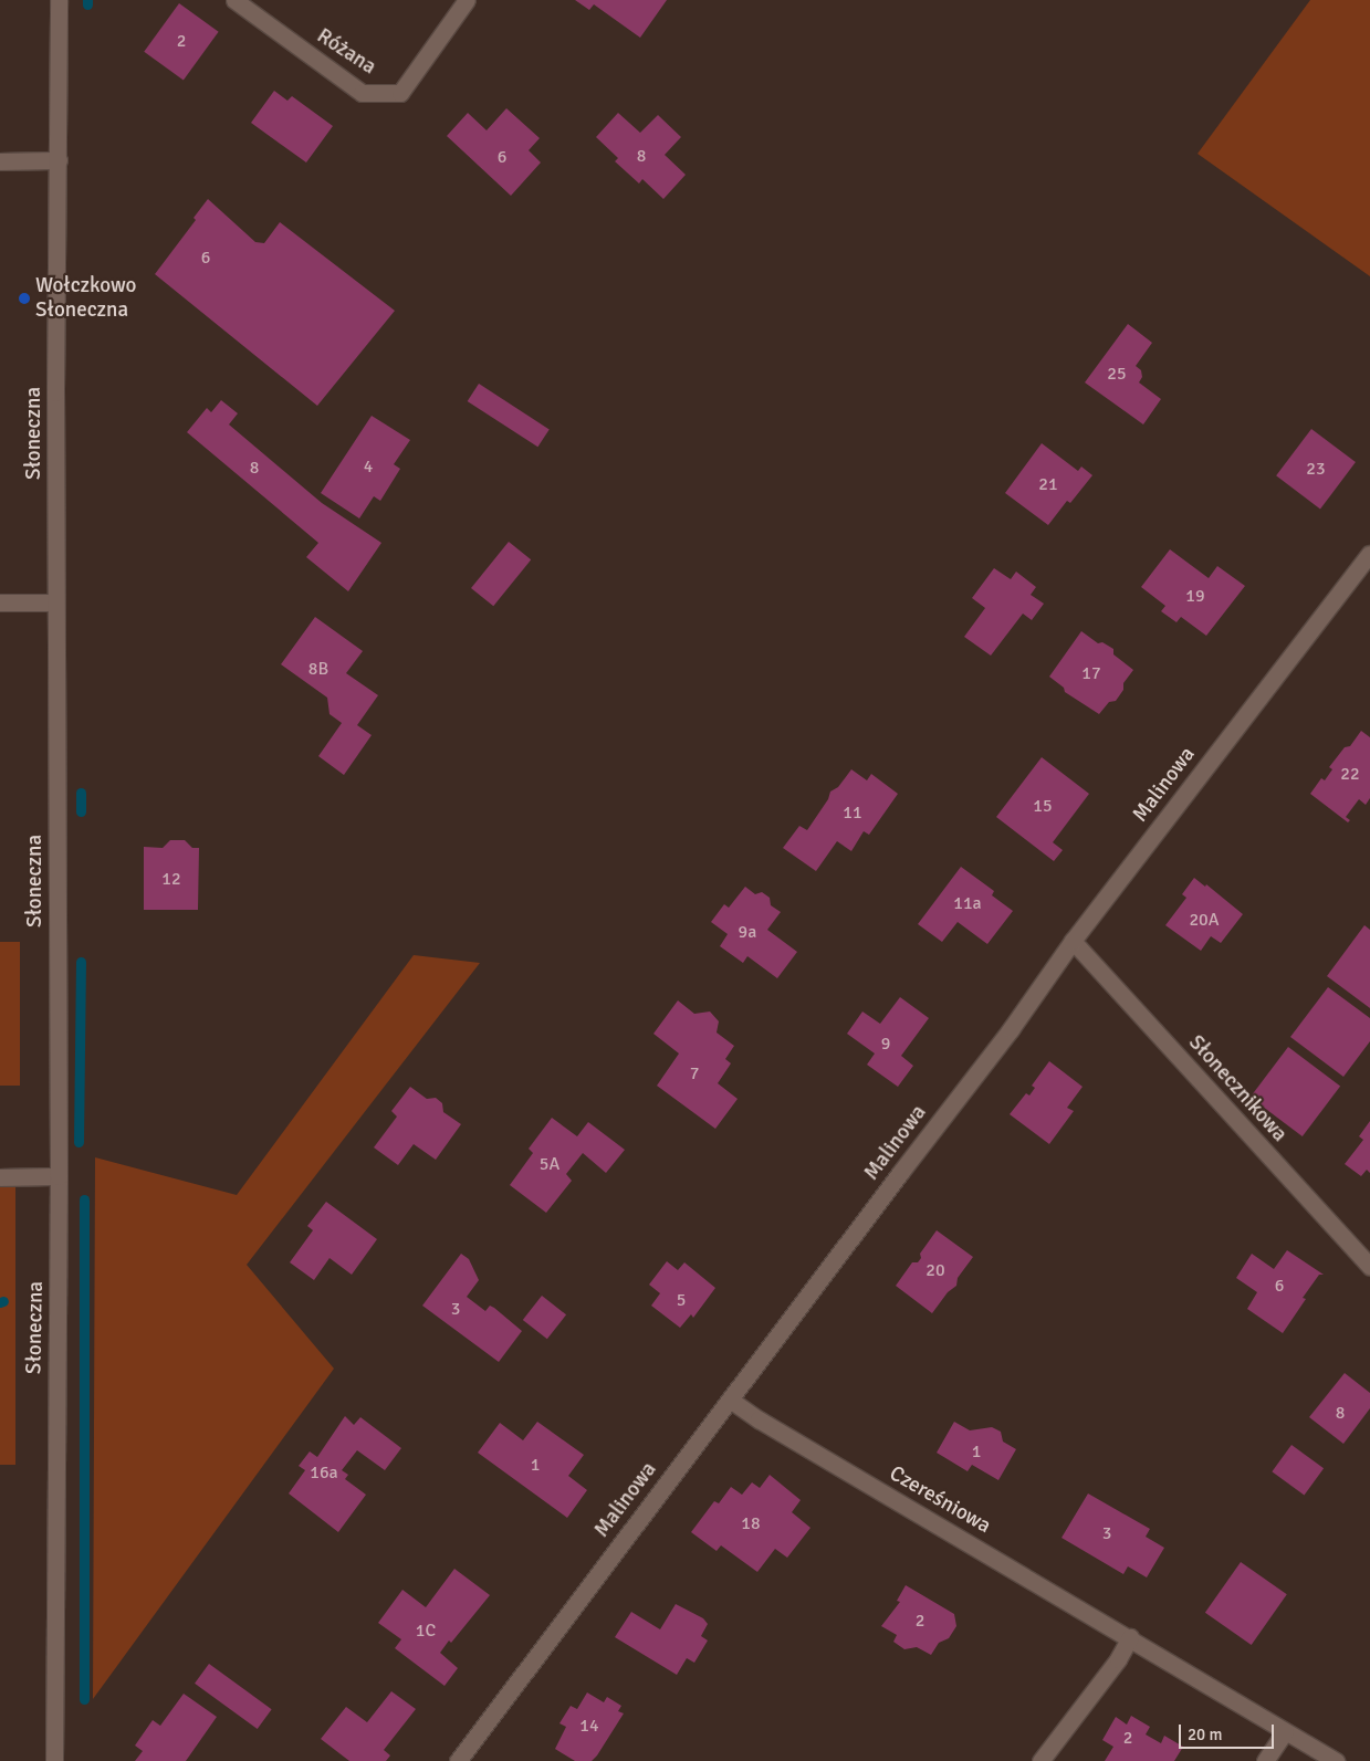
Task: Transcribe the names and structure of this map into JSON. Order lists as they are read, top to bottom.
{
  "streets": {
    "street": [
      "Różana",
      "Słoneczna",
      "Malinowa",
      "Słonecznikowa",
      "Czereśniowa"
    ]
  },
  "crossings": [
    ["Malinowa", "Słonecznikowa"],
    ["Malinowa", "Czereśniowa"]
  ],
  "places": ["Wołczkowo Słoneczna"],
  "house_numbers": [
    "2",
    "8",
    "6",
    "6",
    "25",
    "4",
    "8",
    "23",
    "21",
    "19",
    "8B",
    "17",
    "22",
    "15",
    "11",
    "12",
    "11a",
    "20A",
    "9a",
    "9",
    "7",
    "5A",
    "20",
    "6",
    "5",
    "3",
    "8",
    "1",
    "1",
    "16a",
    "18",
    "3",
    "2",
    "1C",
    "14",
    "2"
  ],
  "scale_bar": "20 m"
}
